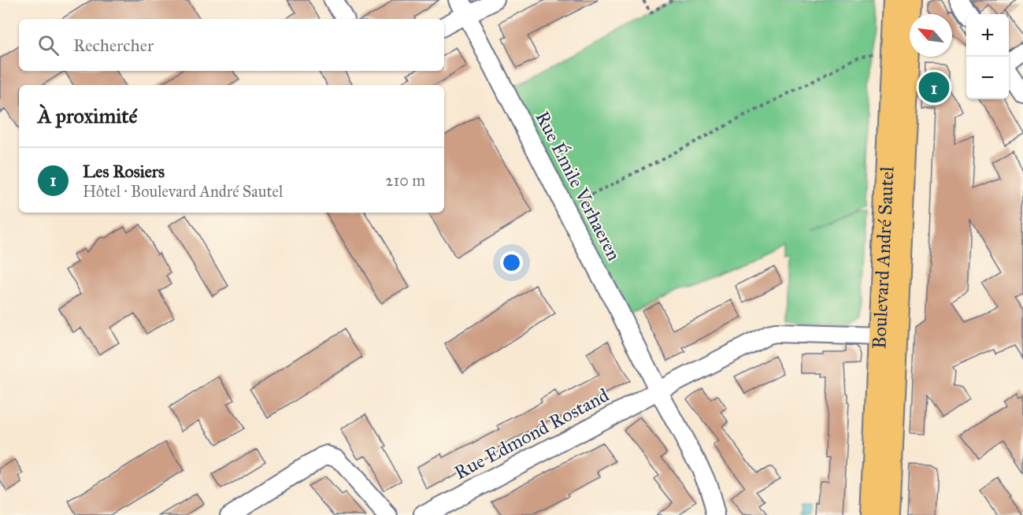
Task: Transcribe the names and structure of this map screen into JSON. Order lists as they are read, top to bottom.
{
  "streets": {
    "main road": ["Boulevard André Sautel"],
    "street": ["Rue Émile Verhaeren", "Rue Edmond Rostand"]
  },
  "crossings": [
    ["Rue Émile Verhaeren", "Rue Edmond Rostand"],
    ["Boulevard André Sautel", "Rue Edmond Rostand"]
  ],
  "north": "top left",
  "page": {
    "map_buttons": ["+", "−"],
    "search": "Rechercher",
    "pins": "1",
    "heading": "À proximité",
    "list": [
      {
        "mark": "1",
        "name": "Les Rosiers",
        "note": "Hôtel · Boulevard André Sautel",
        "value": "210 m"
      }
    ]
  }
}
